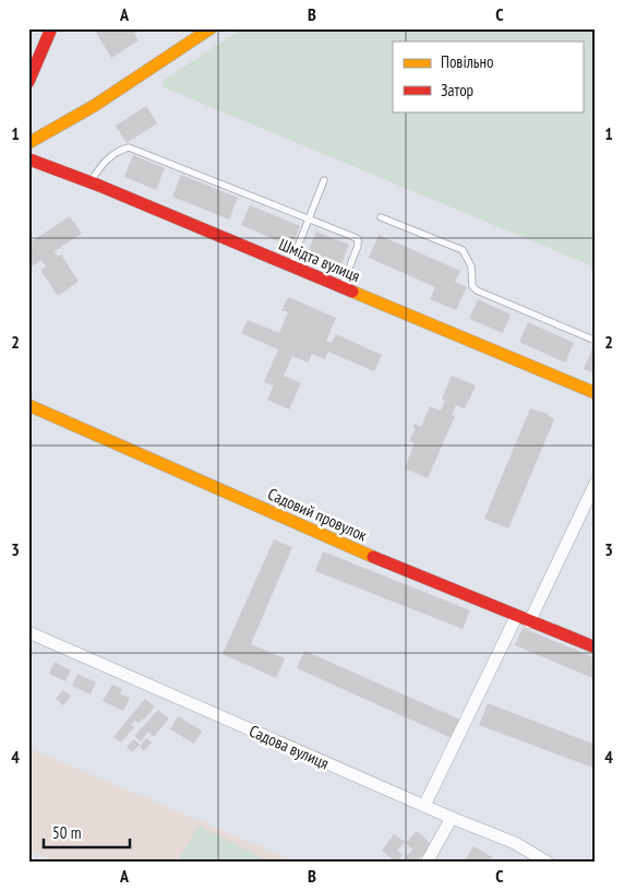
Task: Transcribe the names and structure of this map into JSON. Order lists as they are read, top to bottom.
{
  "streets": {
    "street": ["Шмідта вулиця", "Садовий провулок", "Садова вулиця"]
  },
  "legend": ["Повільно", "Затор"],
  "scale_bar": "50 m",
  "grid": {
    "columns": ["A", "B", "C"],
    "rows": [
      "1",
      "2",
      "3",
      "4"
    ]
  }
}
